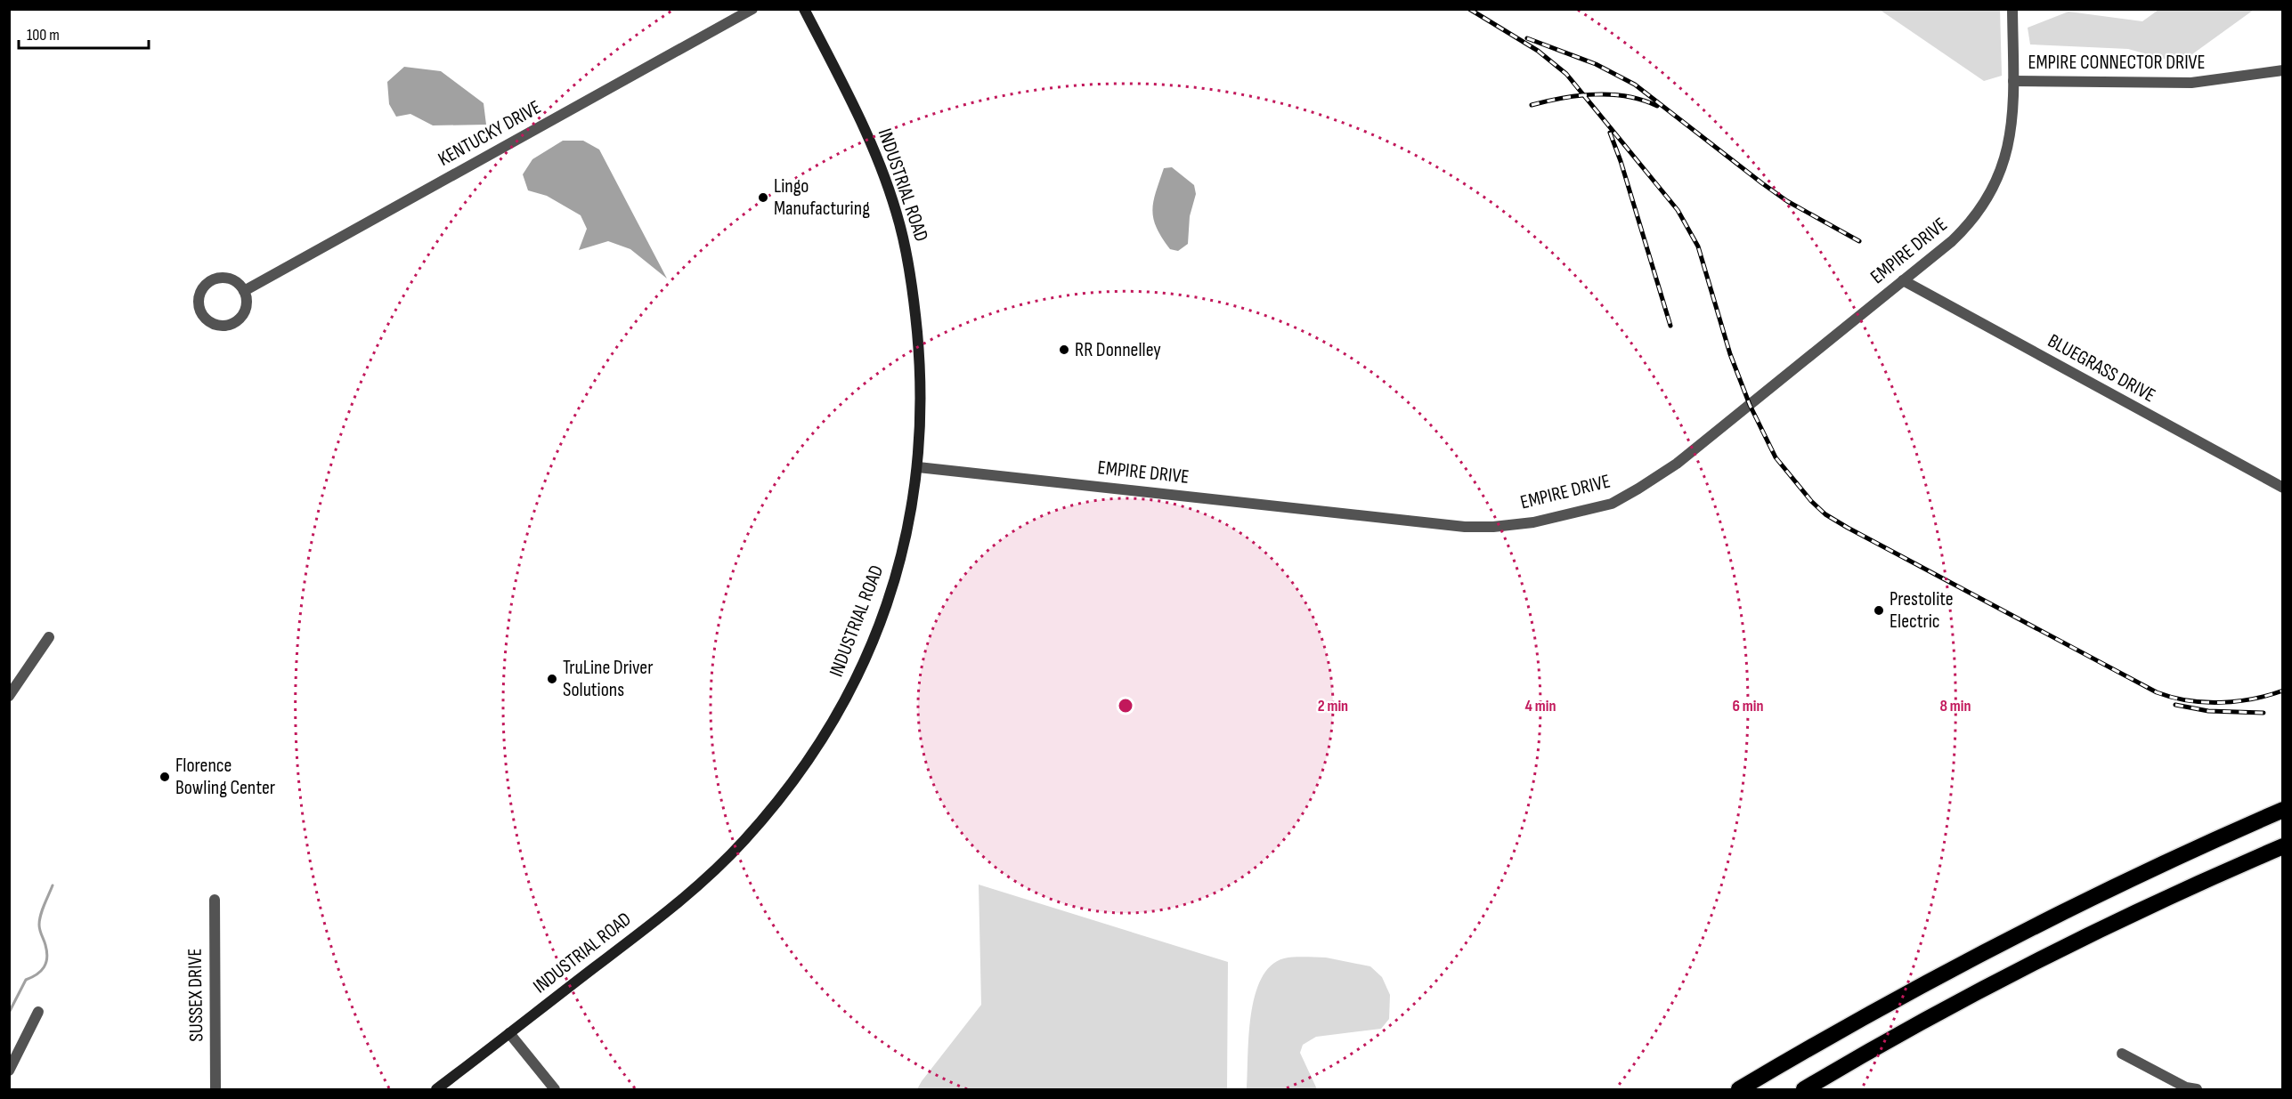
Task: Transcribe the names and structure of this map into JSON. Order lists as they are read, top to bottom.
{
  "streets": {
    "main road": ["INDUSTRIAL ROAD"],
    "street": [
      "EMPIRE CONNECTOR DRIVE",
      "KENTUCKY DRIVE",
      "EMPIRE DRIVE",
      "BLUEGRASS DRIVE",
      "SUSSEX DRIVE"
    ]
  },
  "crossings": [
    ["EMPIRE CONNECTOR DRIVE", "EMPIRE DRIVE"],
    ["INDUSTRIAL ROAD", "EMPIRE DRIVE"],
    ["EMPIRE DRIVE", "BLUEGRASS DRIVE"]
  ],
  "places": [
    "Lingo Manufacturing",
    "RR Donnelley",
    "Prestolite Electric",
    "TruLine Driver Solutions",
    "Florence Bowling Center"
  ],
  "scale_bar": "100 m",
  "rings": [
    "2 min",
    "4 min",
    "6 min",
    "8 min"
  ]
}
